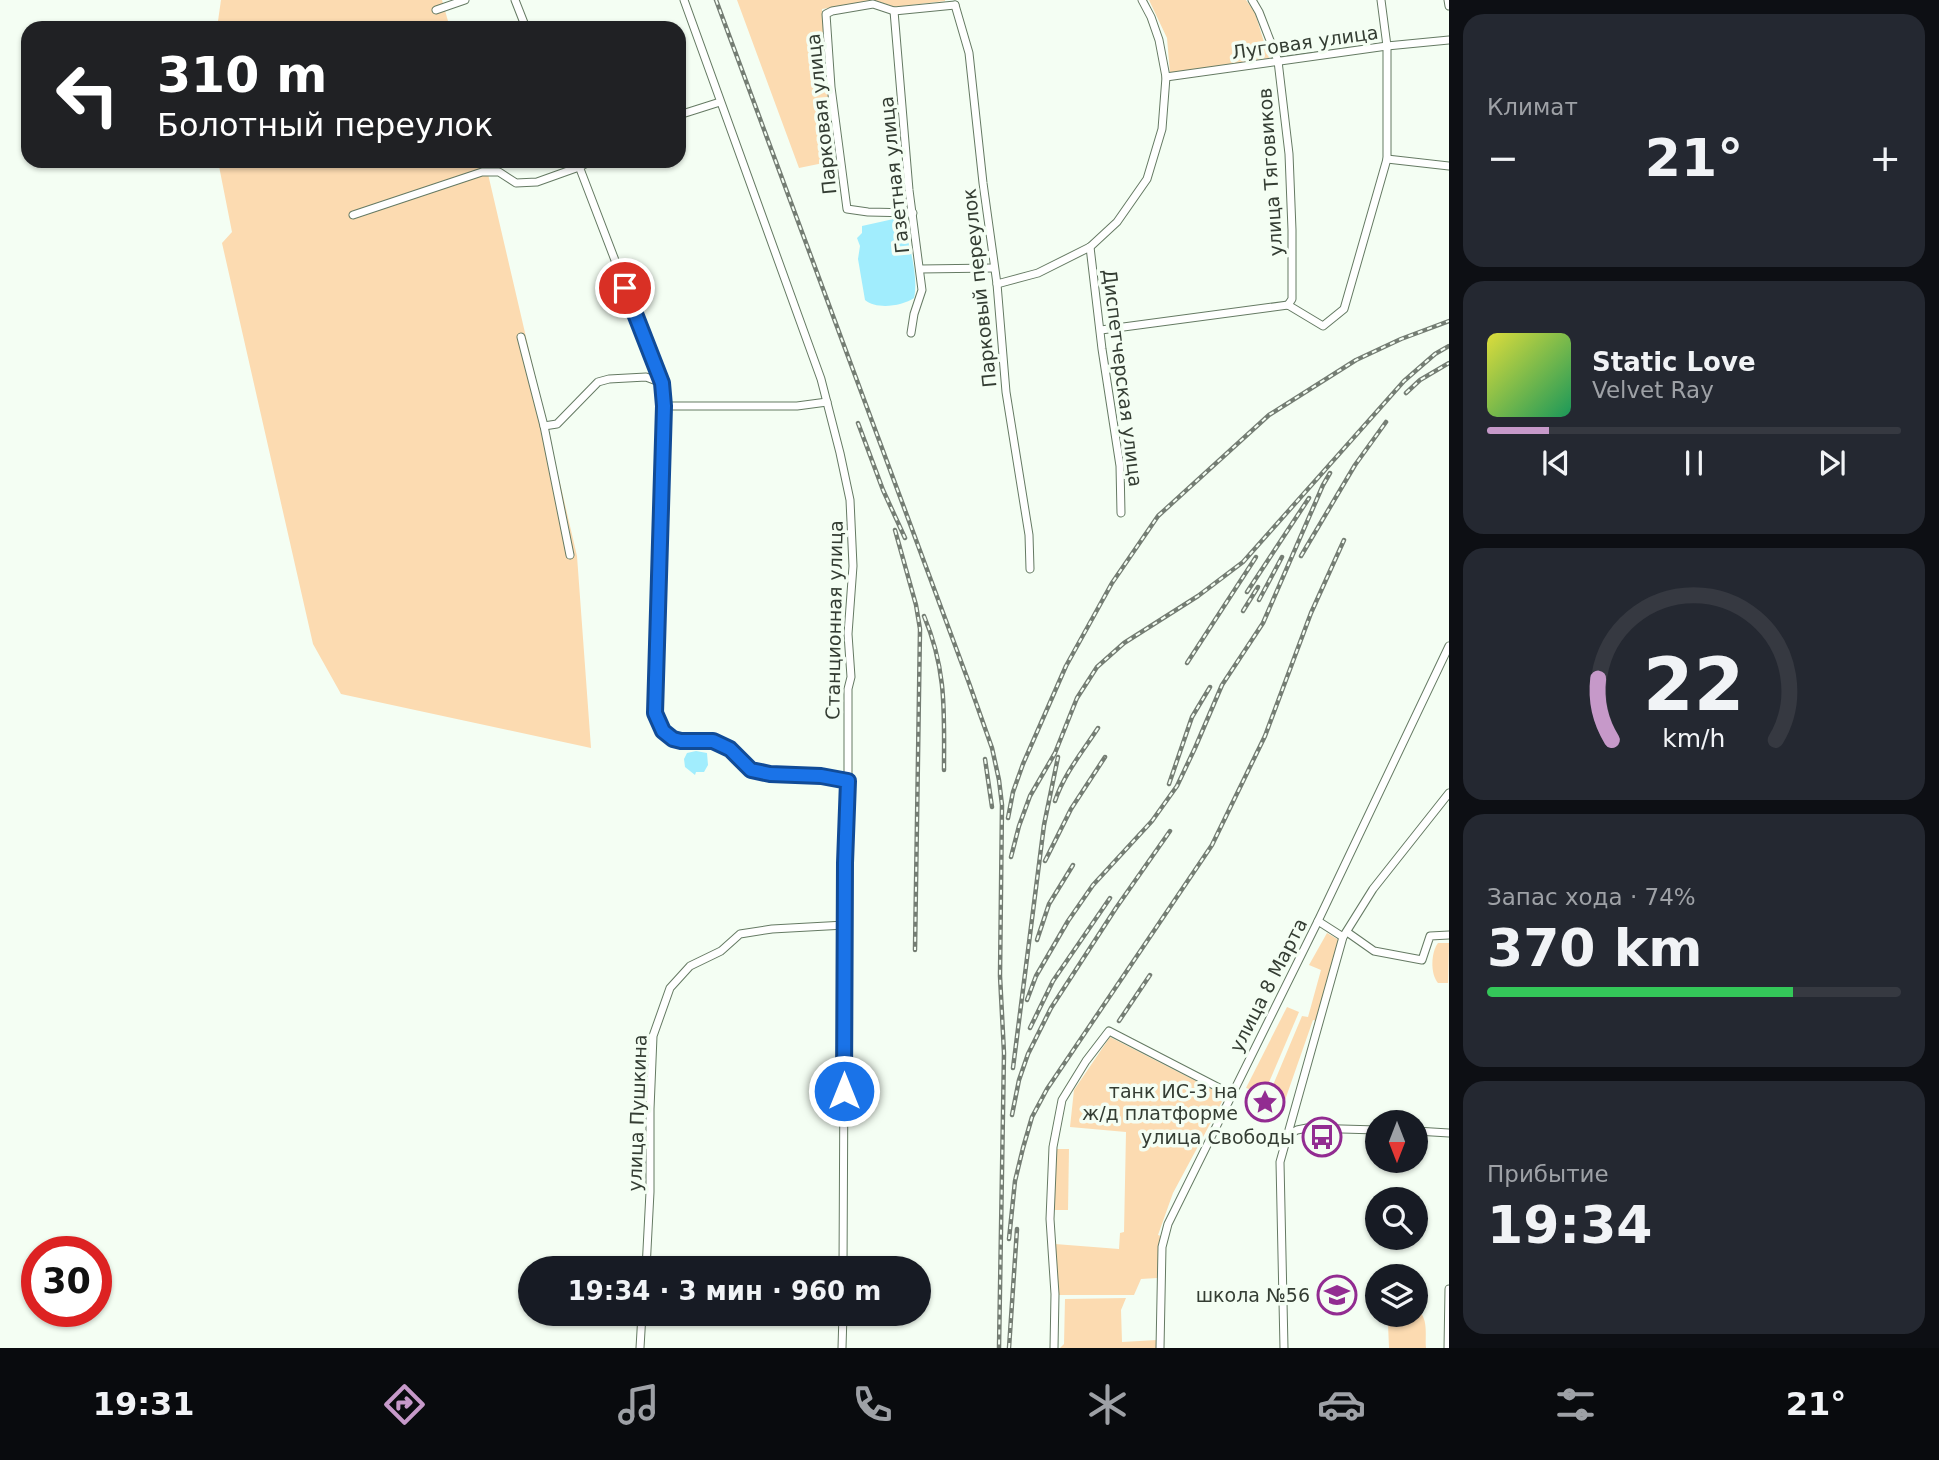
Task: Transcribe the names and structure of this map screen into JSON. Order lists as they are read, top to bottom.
{
  "streets": {
    "street": [
      "Луговая улица",
      "Парковая улица",
      "улица Тяговиков",
      "Газетная улица",
      "Парковый переулок",
      "Диспетчерская улица",
      "Станционная улица",
      "улица 8 Марта",
      "улица Пушкина"
    ]
  },
  "crossings": [
    ["Луговая улица", "улица Тяговиков"],
    ["Парковая улица", "Газетная улица"],
    ["Станционная улица", "улица Пушкина"]
  ],
  "places": {
    "place": ["танк ИС-3 на ж/д платформе"],
    "bus stop": ["улица Свободы"],
    "school or university": ["школа №56"]
  },
  "north": "bottom",
  "page": {
    "tile": [
      "Климат",
      ["Запас хода · 74%", "370 km"],
      ["Прибытие", "19:34"]
    ],
    "turn": ["310 m", "Болотный переулок"],
    "heat": ["−", "21°", "+"],
    "song": ["Static Love", "Velvet Ray"],
    "limit": "30",
    "trip": "19:34 · 3 мин · 960 m",
    "tabs": ["19:31", "21°"],
    "gauge": ["22", "km/h"]
  }
}
